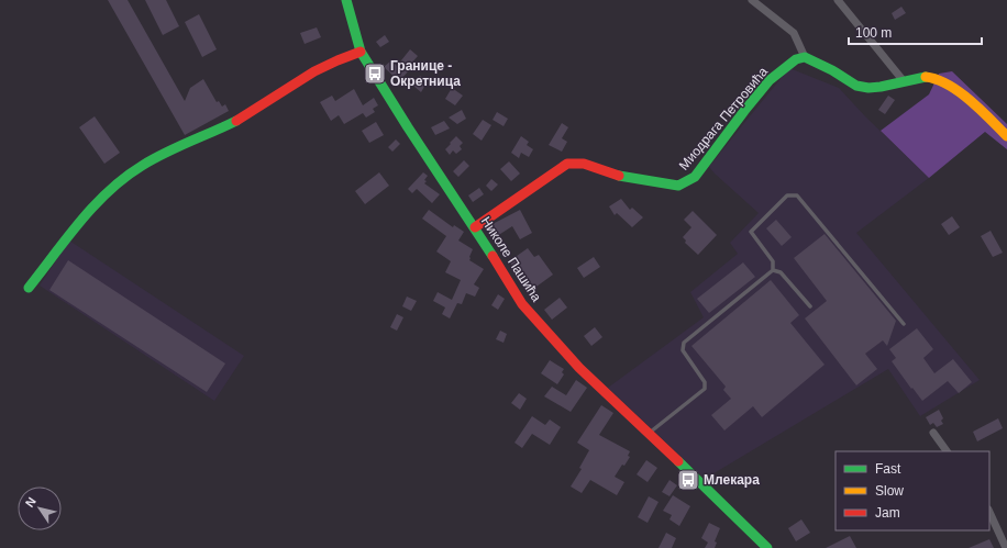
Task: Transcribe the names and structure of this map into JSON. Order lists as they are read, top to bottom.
{
  "streets": {
    "street": ["Миодрага Петровића", "Николе Пашића"]
  },
  "crossings": [
    ["Миодрага Петровића", "Николе Пашића"]
  ],
  "places": {
    "bus stop": ["Границе - Окретница", "Млекара"]
  },
  "legend": ["Fast", "Slow", "Jam"],
  "scale_bar": "100 m",
  "north": "top left"
}
